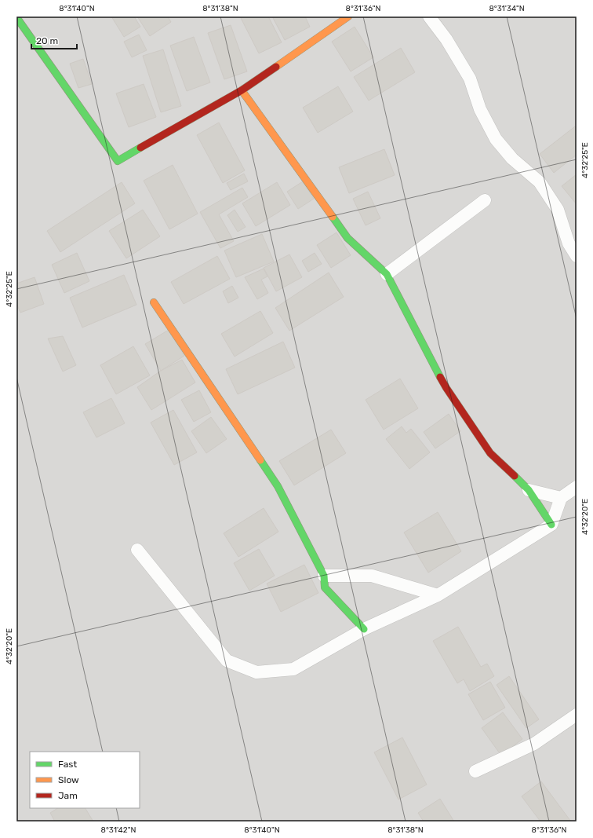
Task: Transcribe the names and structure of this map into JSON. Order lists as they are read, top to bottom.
{
  "legend": ["Fast", "Slow", "Jam"],
  "scale_bar": "20 m",
  "coordinates": [
    "8°31'40\"N",
    "8°31'38\"N",
    "8°31'36\"N",
    "8°31'34\"N",
    "4°32'25\"E",
    "4°32'20\"E",
    "8°31'42\"N"
  ]
}
